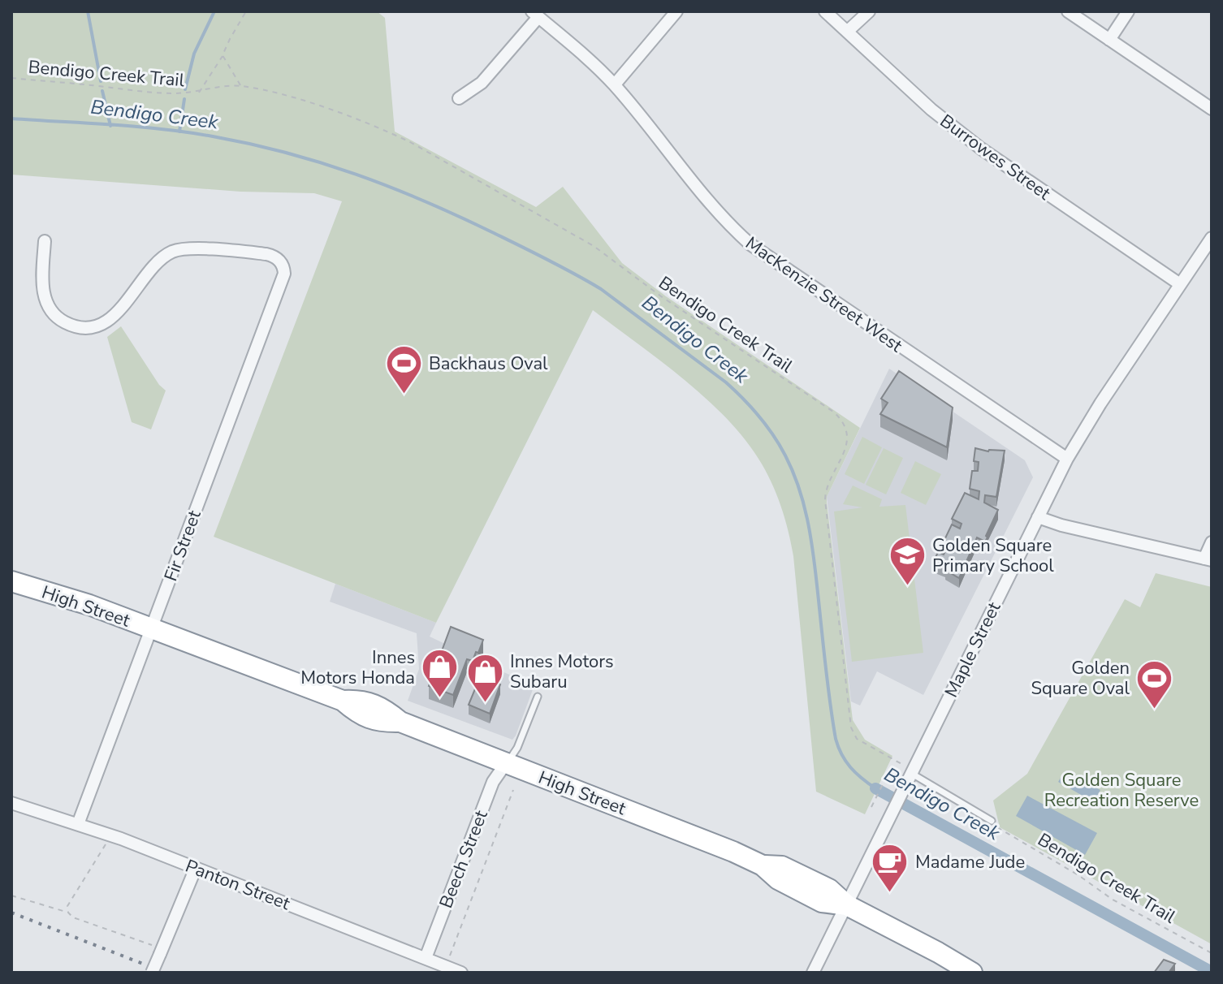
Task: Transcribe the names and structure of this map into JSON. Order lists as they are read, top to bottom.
{
  "streets": {
    "highway": ["High Street"],
    "street": [
      "Burrowes Street",
      "MacKenzie Street West",
      "Fir Street",
      "Maple Street",
      "Beech Street",
      "Panton Street"
    ],
    "path": ["Bendigo Creek Trail"]
  },
  "crossings": [
    ["Bendigo Creek Trail", "Maple Street"],
    ["Burrowes Street", "Maple Street"],
    ["MacKenzie Street West", "Maple Street"],
    ["Fir Street", "High Street"],
    ["Fir Street", "Panton Street"],
    ["High Street", "Maple Street"],
    ["High Street", "Beech Street"],
    ["Beech Street", "Panton Street"]
  ],
  "water": ["Bendigo Creek"],
  "parks": ["Golden Square Recreation Reserve"],
  "places": {
    "sports": ["Backhaus Oval", "Golden Square Oval"],
    "school or university": ["Golden Square Primary School"],
    "shop": ["Innes Motors Honda", "Innes Motors Subaru"],
    "cafe": ["Madame Jude"]
  }
}
